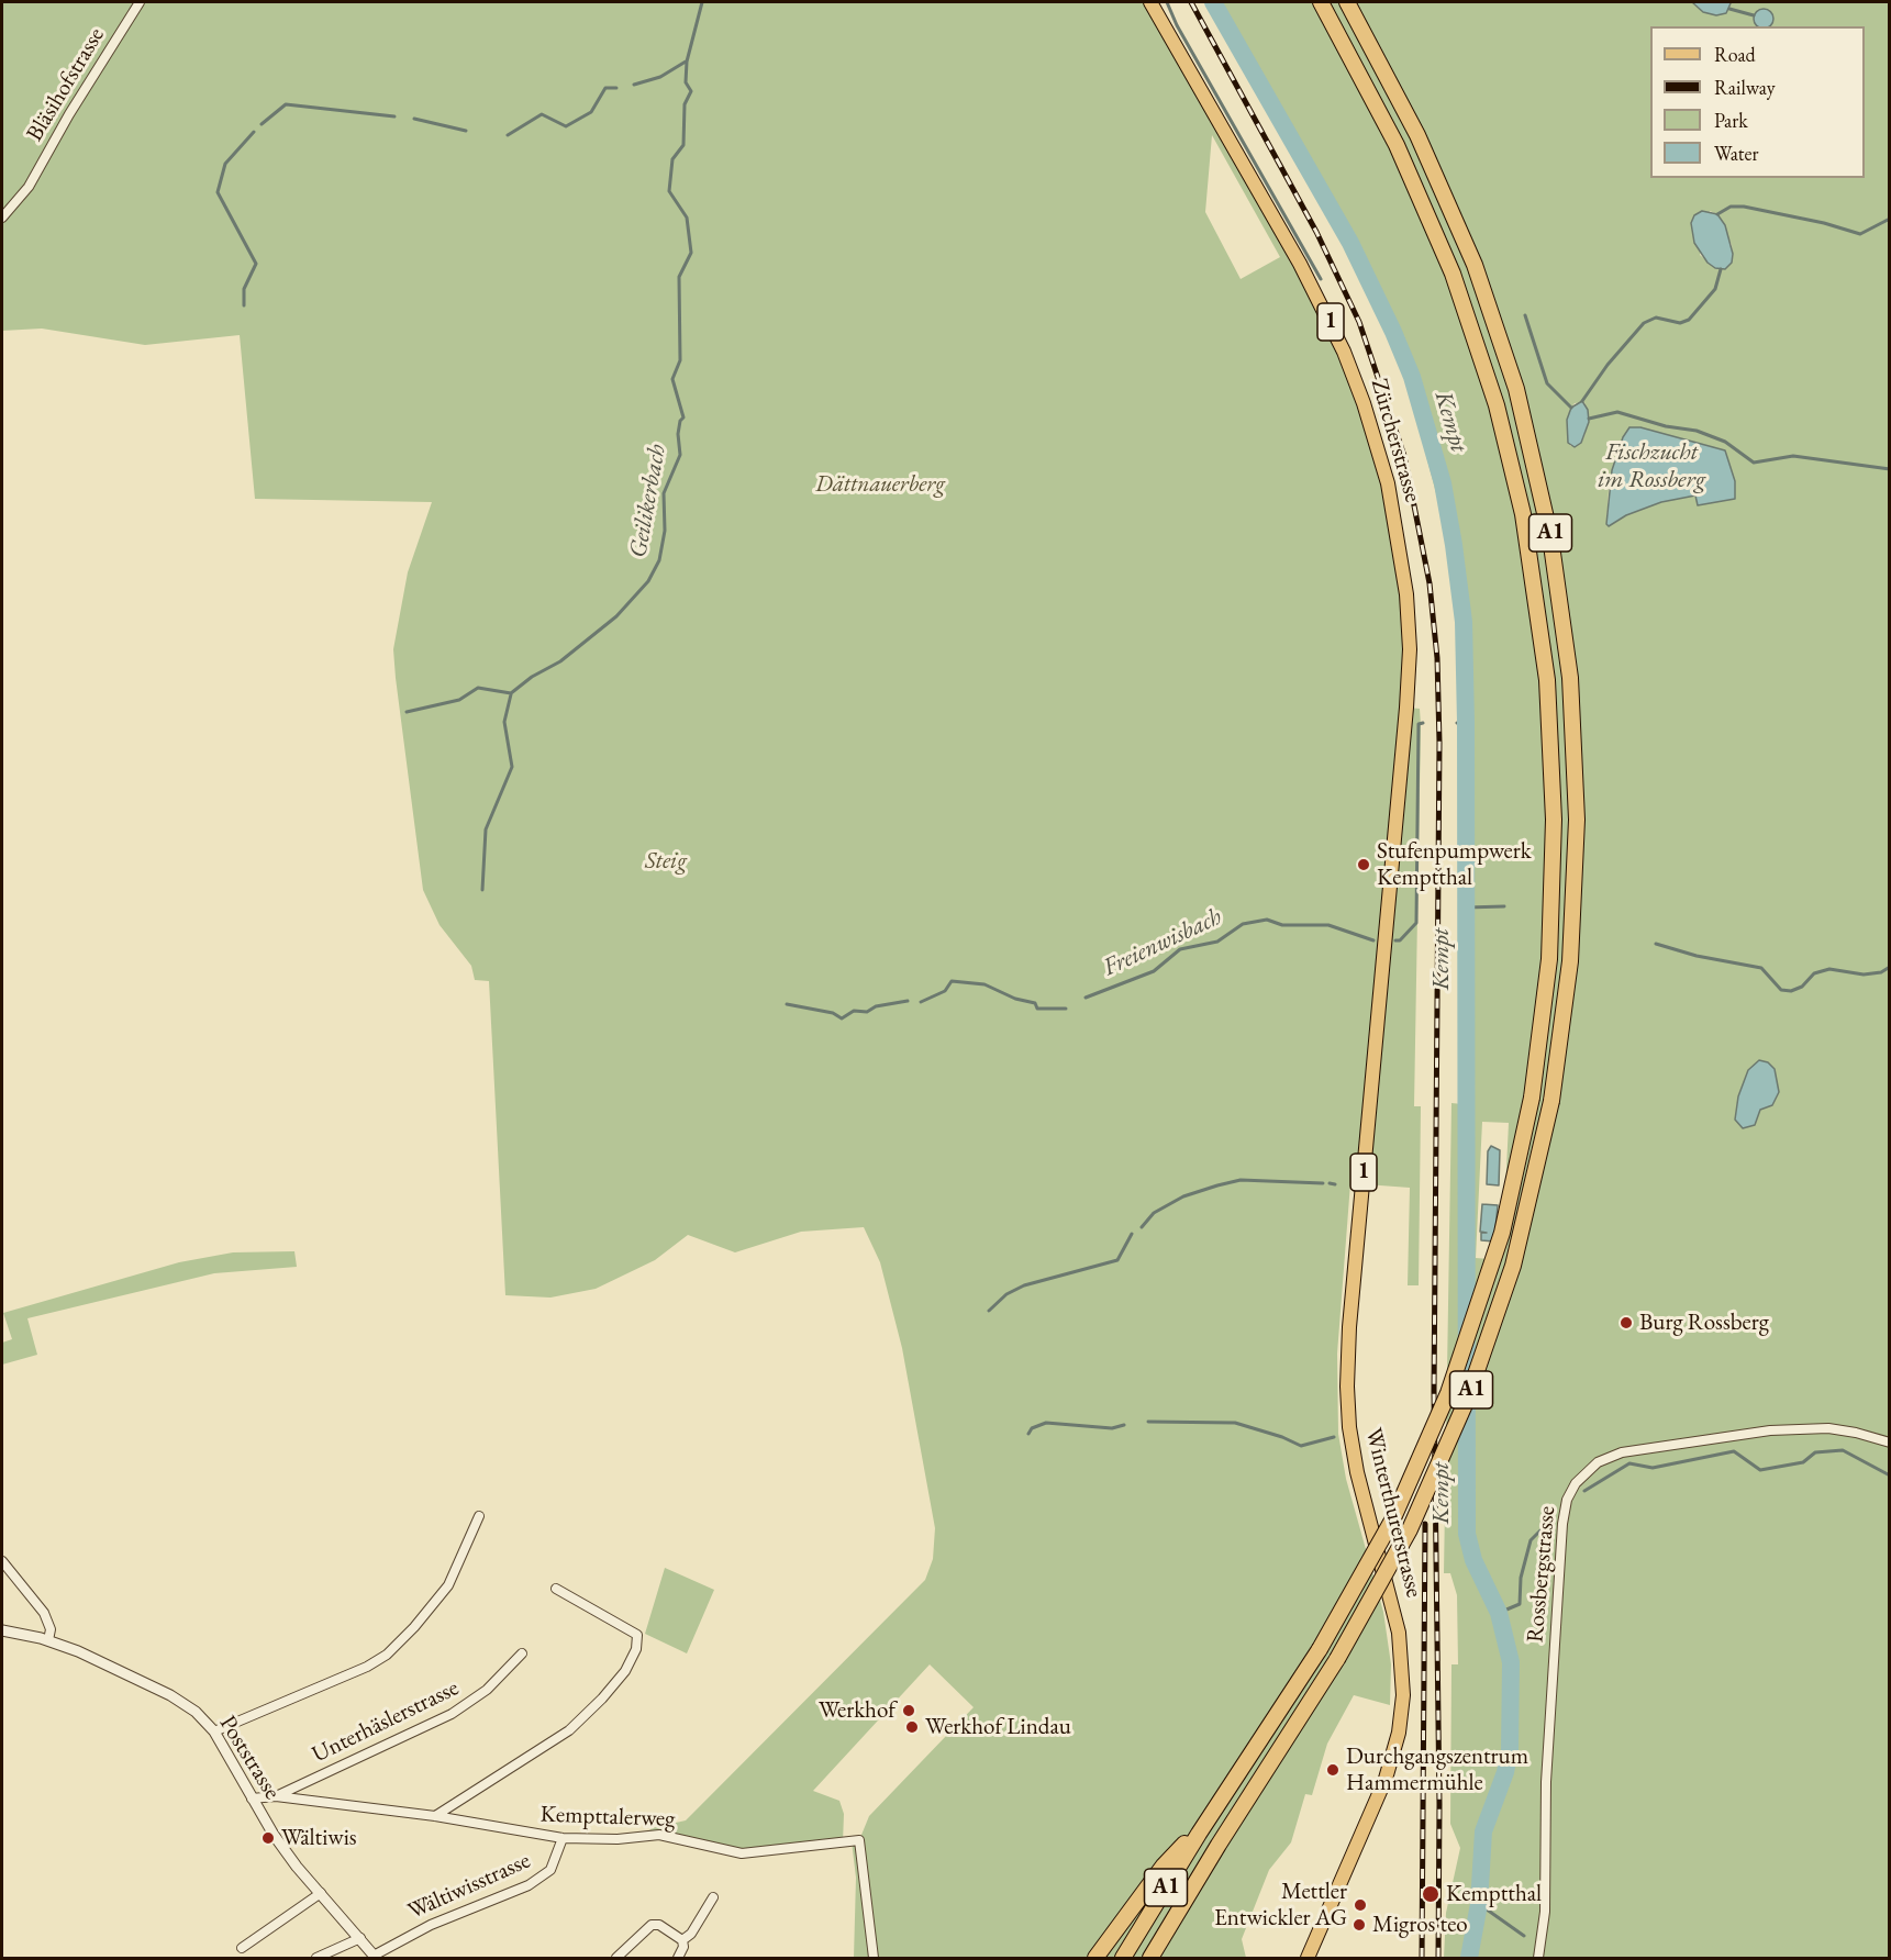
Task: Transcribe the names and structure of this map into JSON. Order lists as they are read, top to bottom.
{
  "streets": {
    "highway": ["A1"],
    "main road": ["1", "Zürcherstrasse", "Winterthurerstrasse"],
    "street": [
      "Bläsihofstrasse",
      "Rossbergstrasse",
      "Unterhäslerstrasse",
      "Poststrasse",
      "Kempttalerweg",
      "Wältiwisstrasse"
    ]
  },
  "crossings": [
    ["Zürcherstrasse", "Winterthurerstrasse"],
    ["Unterhäslerstrasse", "Poststrasse"],
    ["Unterhäslerstrasse", "Kempttalerweg"],
    ["Poststrasse", "Wältiwisstrasse"],
    ["Kempttalerweg", "Wältiwisstrasse"]
  ],
  "water": [
    "Kempt",
    "Fischzucht im Rossberg",
    "Geilikerbach",
    "Freienwisbach"
  ],
  "parks": ["Dättnauerberg", "Steig"],
  "places": [
    "Stufenpumpwerk Kemptthal",
    "Burg Rossberg",
    "Werkhof",
    "Werkhof Lindau",
    "Durchgangszentrum Hammermühle",
    "Wältiwis",
    "Kemptthal",
    "Mettler Entwickler AG",
    "Migros teo"
  ],
  "legend": [
    "Road",
    "Railway",
    "Park",
    "Water"
  ]
}
